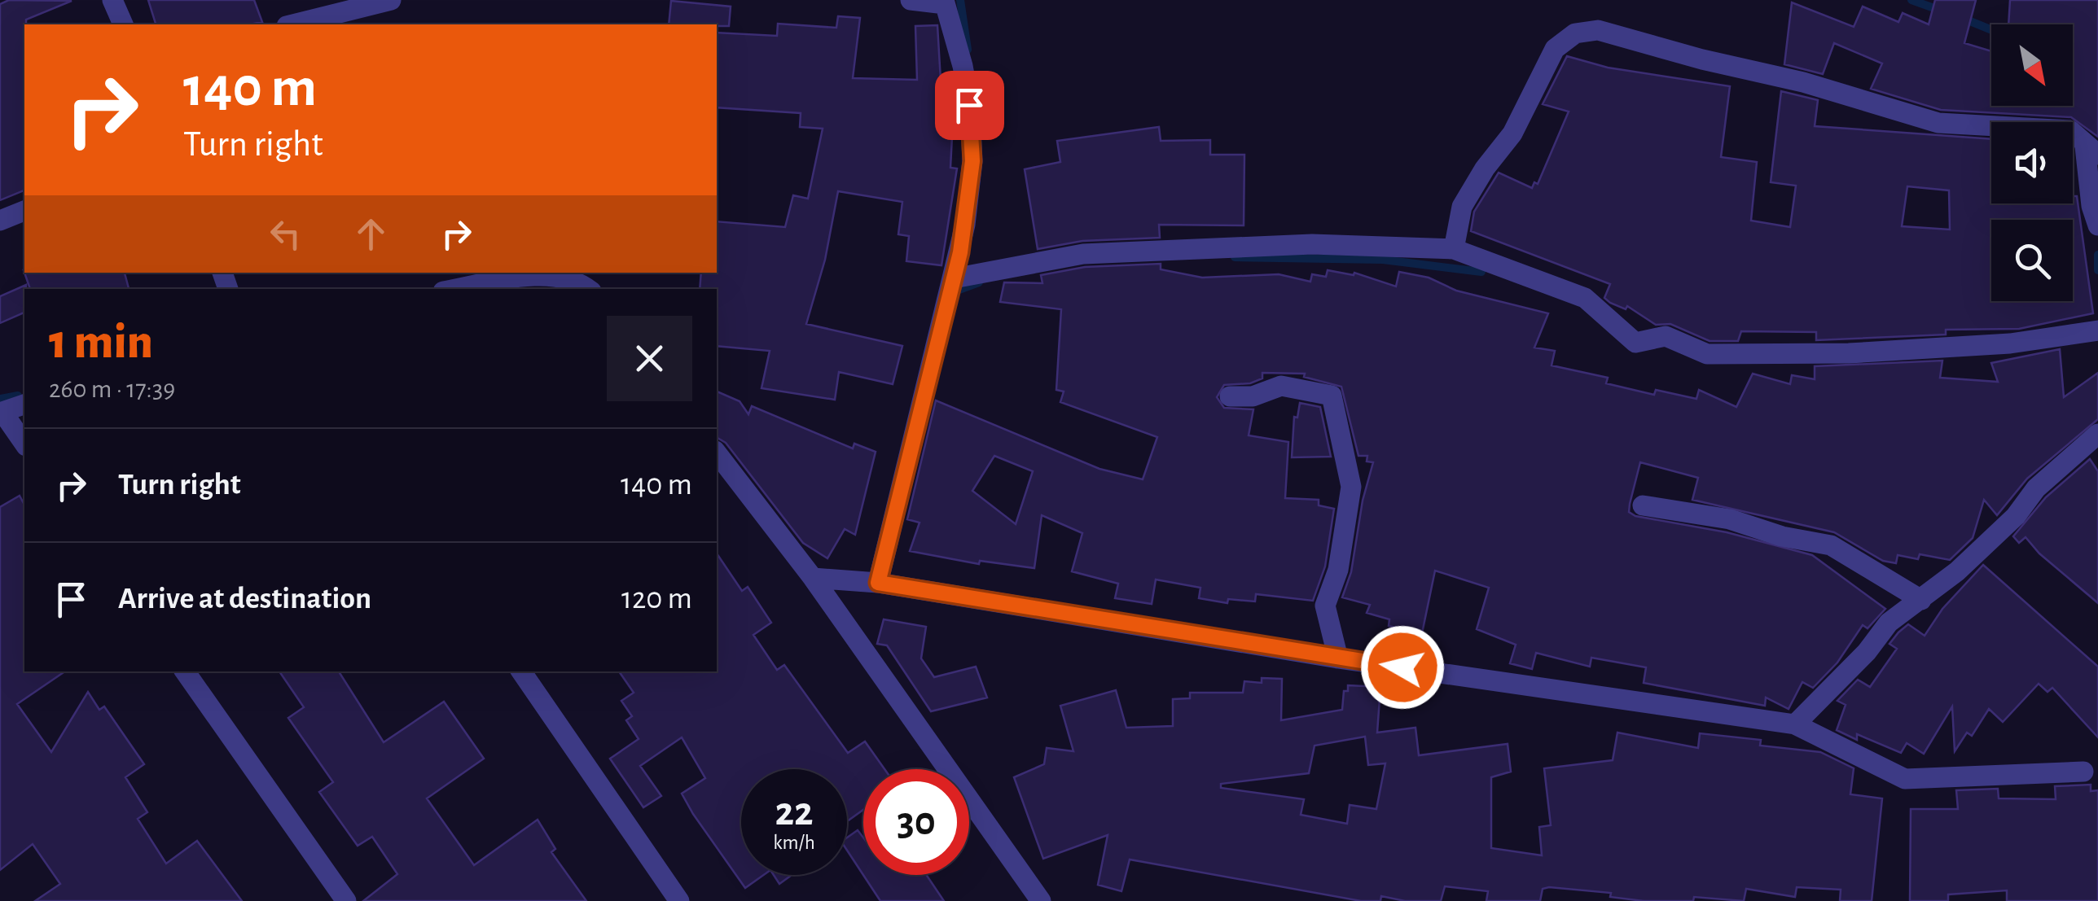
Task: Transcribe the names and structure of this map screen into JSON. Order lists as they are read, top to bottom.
{
  "north": "bottom right",
  "page": {
    "turn": ["140 m", "Turn right"],
    "heading": ["1 min", "260 m · 17:39"],
    "list": [
      {
        "name": "Turn right",
        "value": "140 m"
      },
      {
        "name": "Arrive at destination",
        "value": "120 m"
      }
    ],
    "speed": "22 km/h",
    "limit": "30"
  }
}
